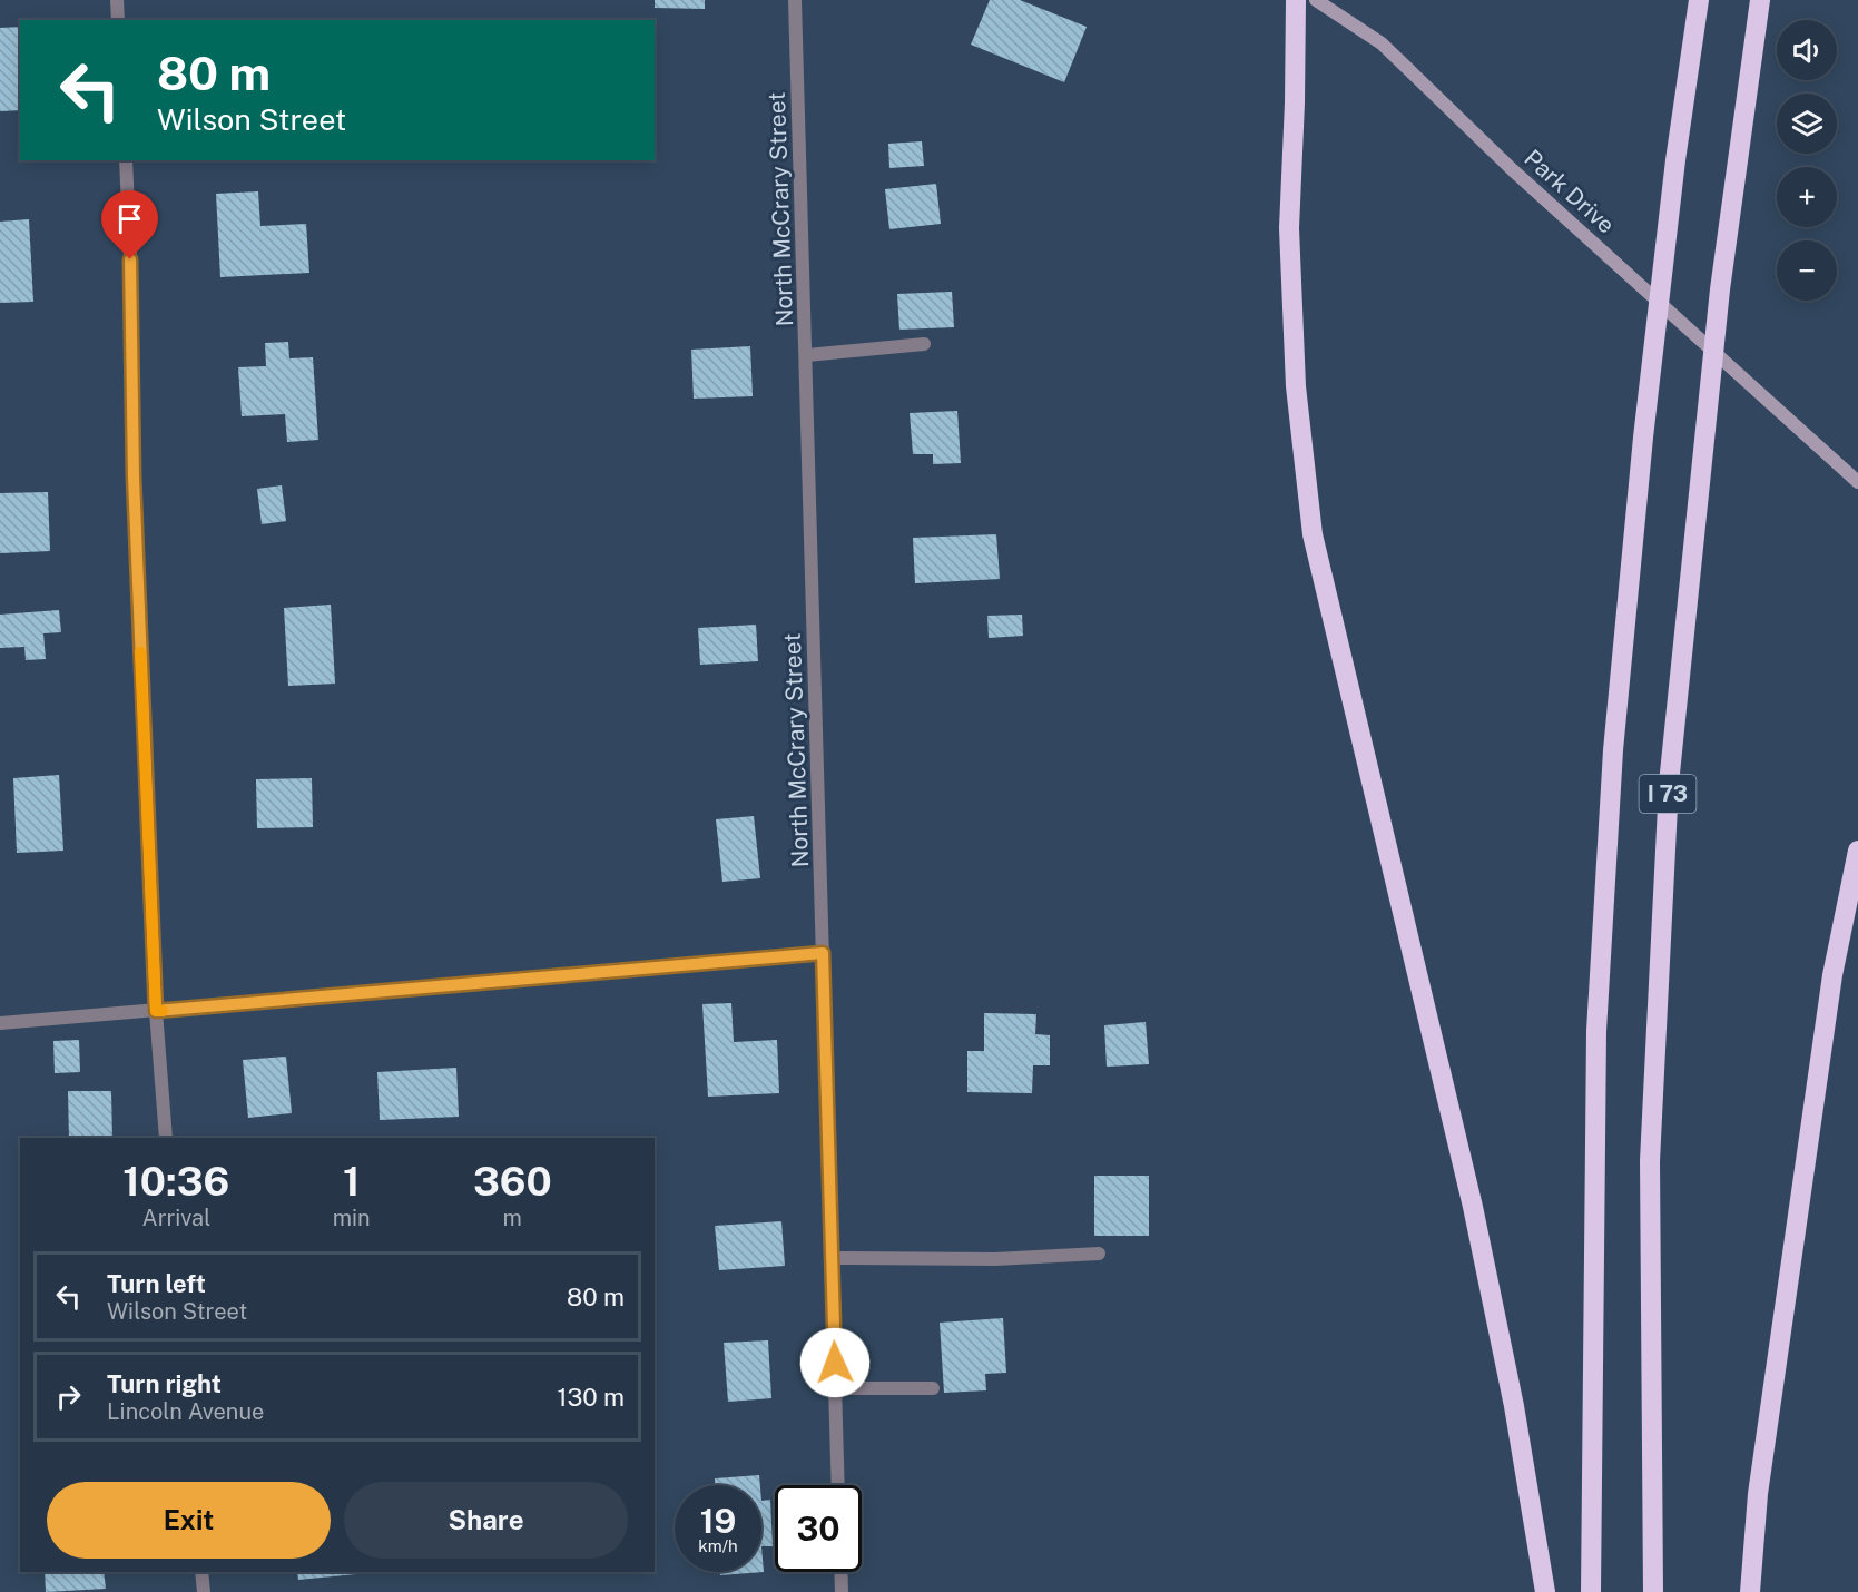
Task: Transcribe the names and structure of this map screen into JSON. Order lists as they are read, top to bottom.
{
  "streets": {
    "highway": ["I 73"],
    "main road": ["Park Drive"],
    "street": ["North McCrary Street"]
  },
  "page": {
    "map_buttons": ["+", "−"],
    "turn": ["80 m", "Wilson Street"],
    "eta": [
      "10:36",
      "Arrival",
      "1",
      "min",
      "360",
      "m"
    ],
    "list": [
      {
        "name": "Turn left",
        "note": "Wilson Street",
        "value": "80 m"
      },
      {
        "name": "Turn right",
        "note": "Lincoln Avenue",
        "value": "130 m"
      }
    ],
    "buttons": ["Exit", "Share"],
    "speed": "19 km/h",
    "limit": "30"
  }
}
